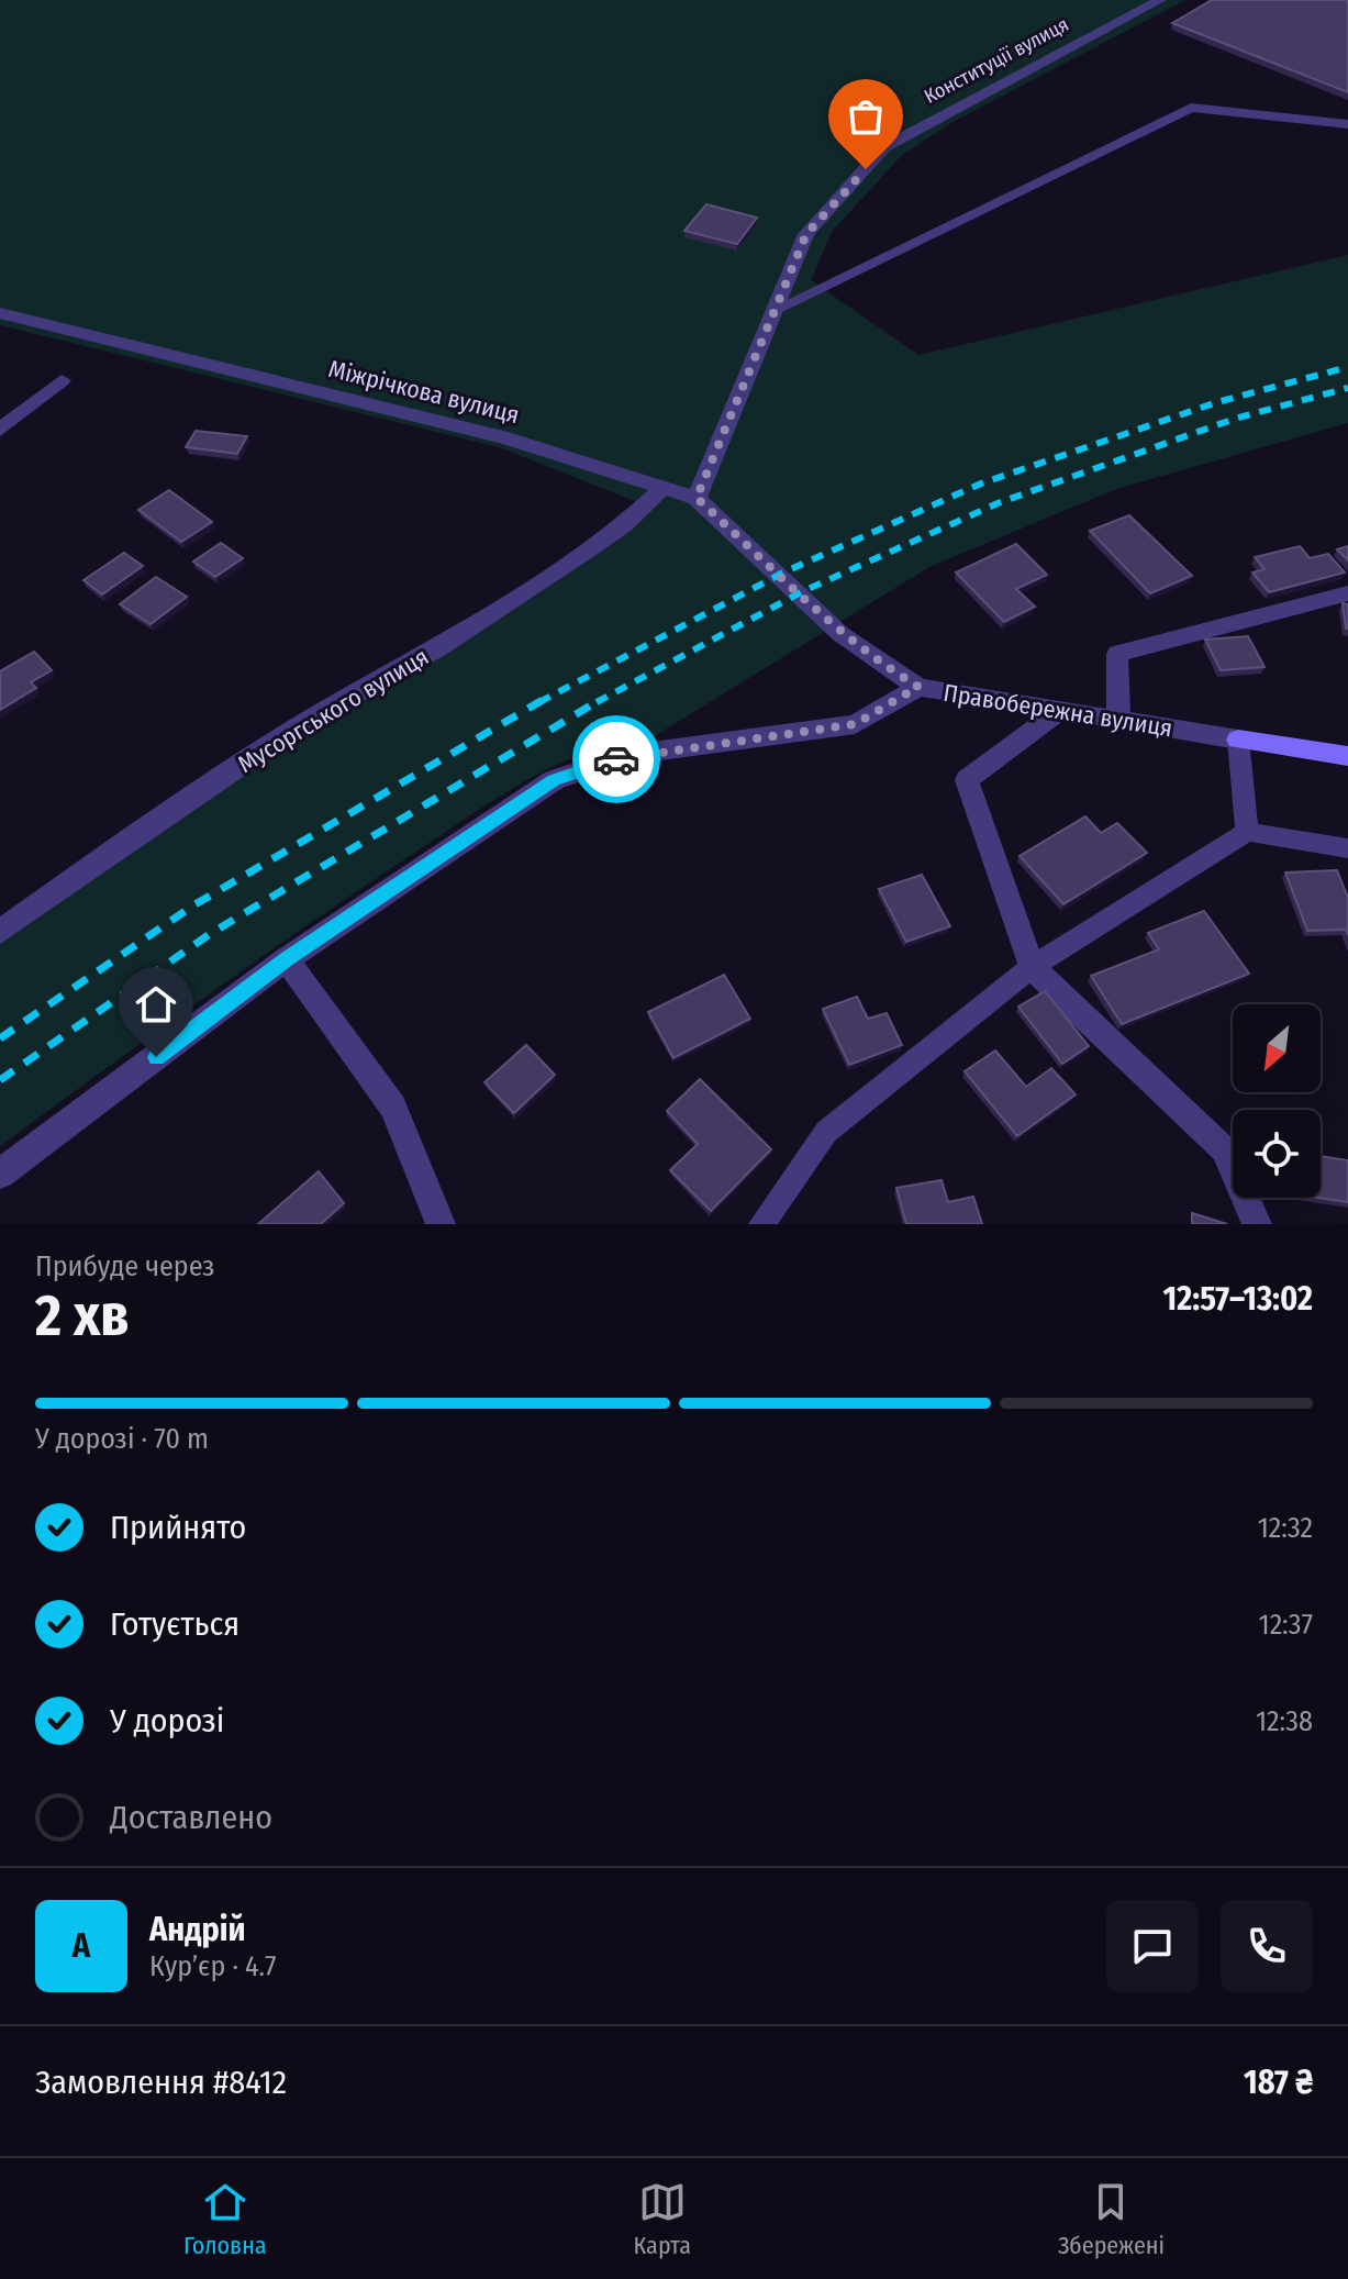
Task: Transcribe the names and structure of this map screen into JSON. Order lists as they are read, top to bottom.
{
  "streets": {
    "street": [
      "Конституції вулиця",
      "Міжрічкова вулиця",
      "Мусоргського вулиця",
      "Правобережна вулиця"
    ]
  },
  "crossings": [
    ["Конституції вулиця", "Міжрічкова вулиця"],
    ["Міжрічкова вулиця", "Мусоргського вулиця"],
    ["Міжрічкова вулиця", "Правобережна вулиця"]
  ],
  "north": "bottom left",
  "page": {
    "heading": ["2 хв", "Прибуде через", "12:57–13:02"],
    "panel": [
      "Андрій",
      "Кур’єр · 4.7",
      "Замовлення #8412",
      "187 ₴"
    ],
    "bar": "У дорозі · 70 m",
    "list": [
      ["Прийнято", "12:32"],
      ["Готується", "12:37"],
      ["У дорозі", "12:38"],
      "Доставлено"
    ],
    "round": "А",
    "tabs": ["Головна", "Карта", "Збережені"]
  }
}
